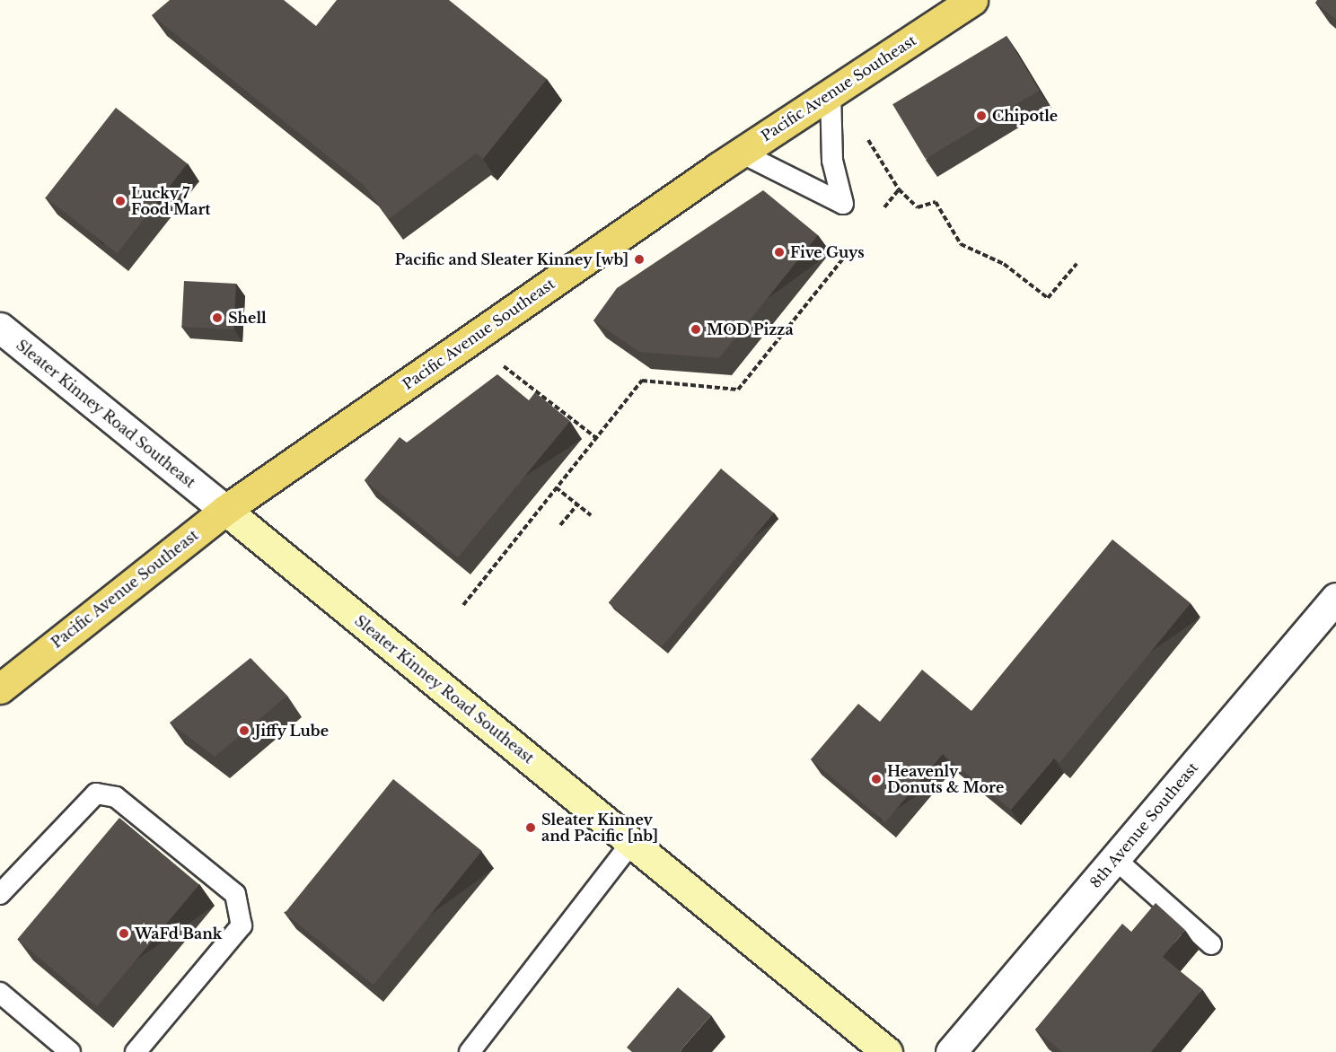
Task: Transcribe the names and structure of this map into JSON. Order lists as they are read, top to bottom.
{
  "streets": {
    "main road": ["Pacific Avenue Southeast", "Sleater Kinney Road Southeast"],
    "street": ["8th Avenue Southeast"]
  },
  "crossings": [
    ["Pacific Avenue Southeast", "Sleater Kinney Road Southeast"]
  ],
  "places": [
    "Chipotle",
    "Lucky 7 Food Mart",
    "Five Guys",
    "Pacific and Sleater Kinney [wb]",
    "Shell",
    "MOD Pizza",
    "Jiffy Lube",
    "Heavenly Donuts & More",
    "Sleater Kinney and Pacific [nb]",
    "WaFd Bank"
  ]
}
